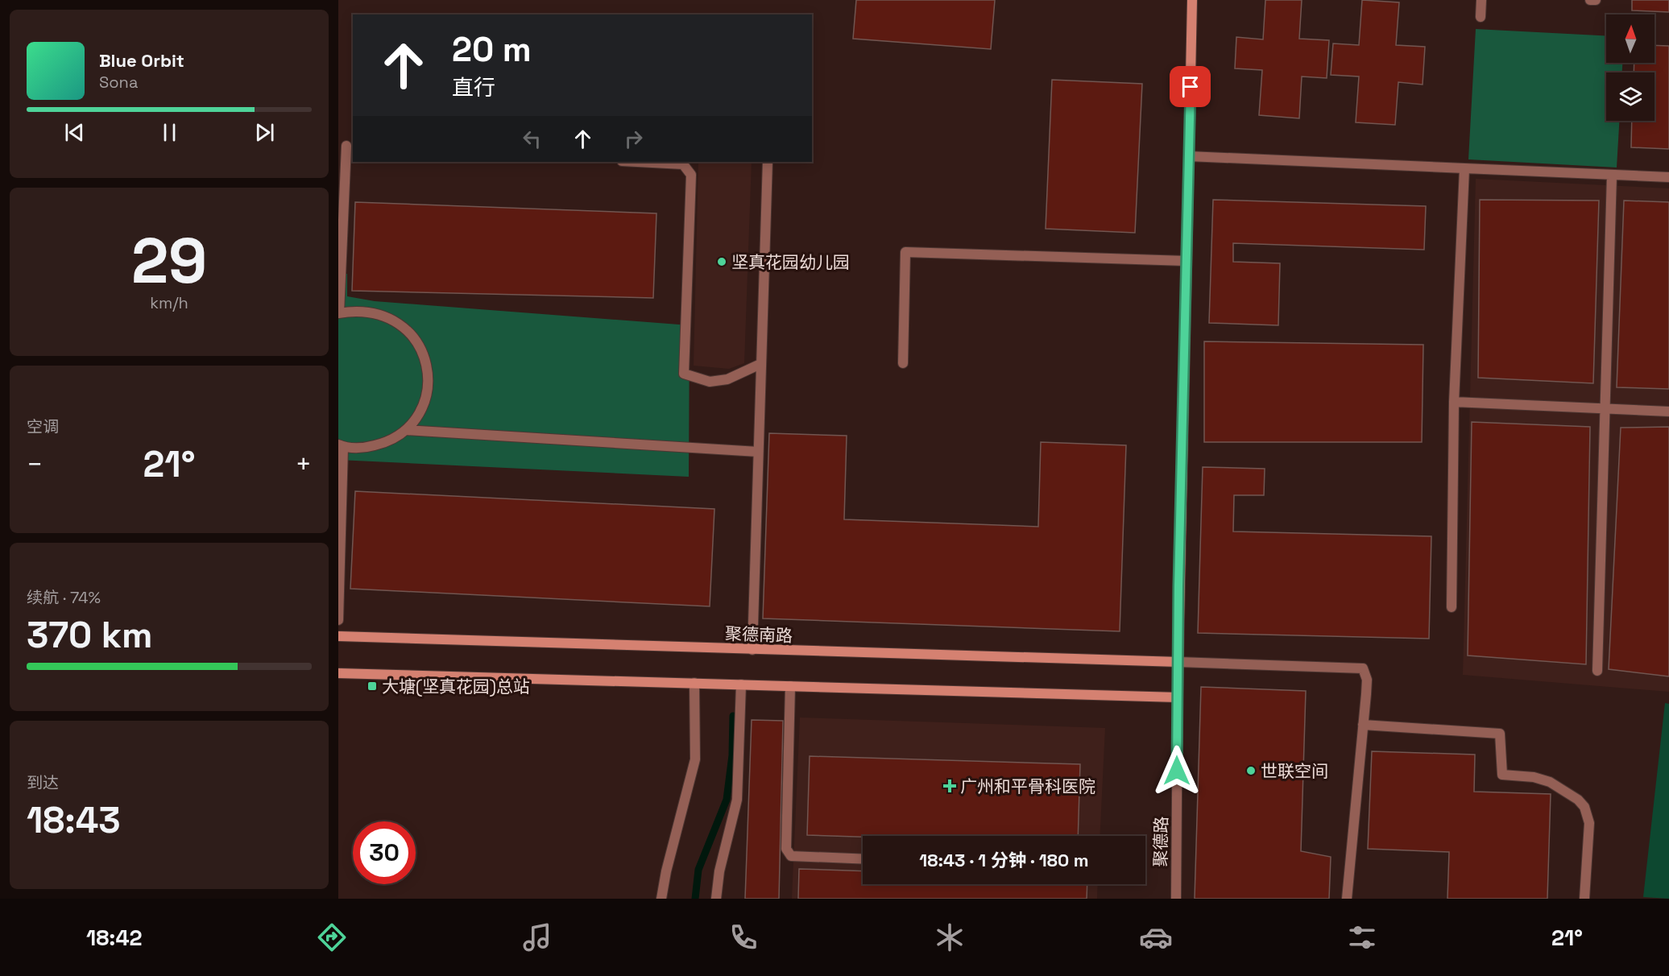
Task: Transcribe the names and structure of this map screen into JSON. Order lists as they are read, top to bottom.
{
  "streets": {
    "street": ["聚德南路", "聚德路"]
  },
  "places": {
    "other": ["坚真花园幼儿园", "世联空间"],
    "transit": ["大塘(坚真花园)总站"],
    "health": ["广州和平骨科医院"]
  },
  "north": "top",
  "page": {
    "turn": ["20 m", "直行"],
    "song": ["Blue Orbit", "Sona"],
    "tile": [
      ["29", "km/h"],
      "空调",
      ["续航 · 74%", "370 km"],
      ["到达", "18:43"]
    ],
    "heat": ["−", "21°", "+"],
    "limit": "30",
    "trip": "18:43 · 1 分钟 · 180 m",
    "tabs": ["18:42", "21°"]
  }
}
